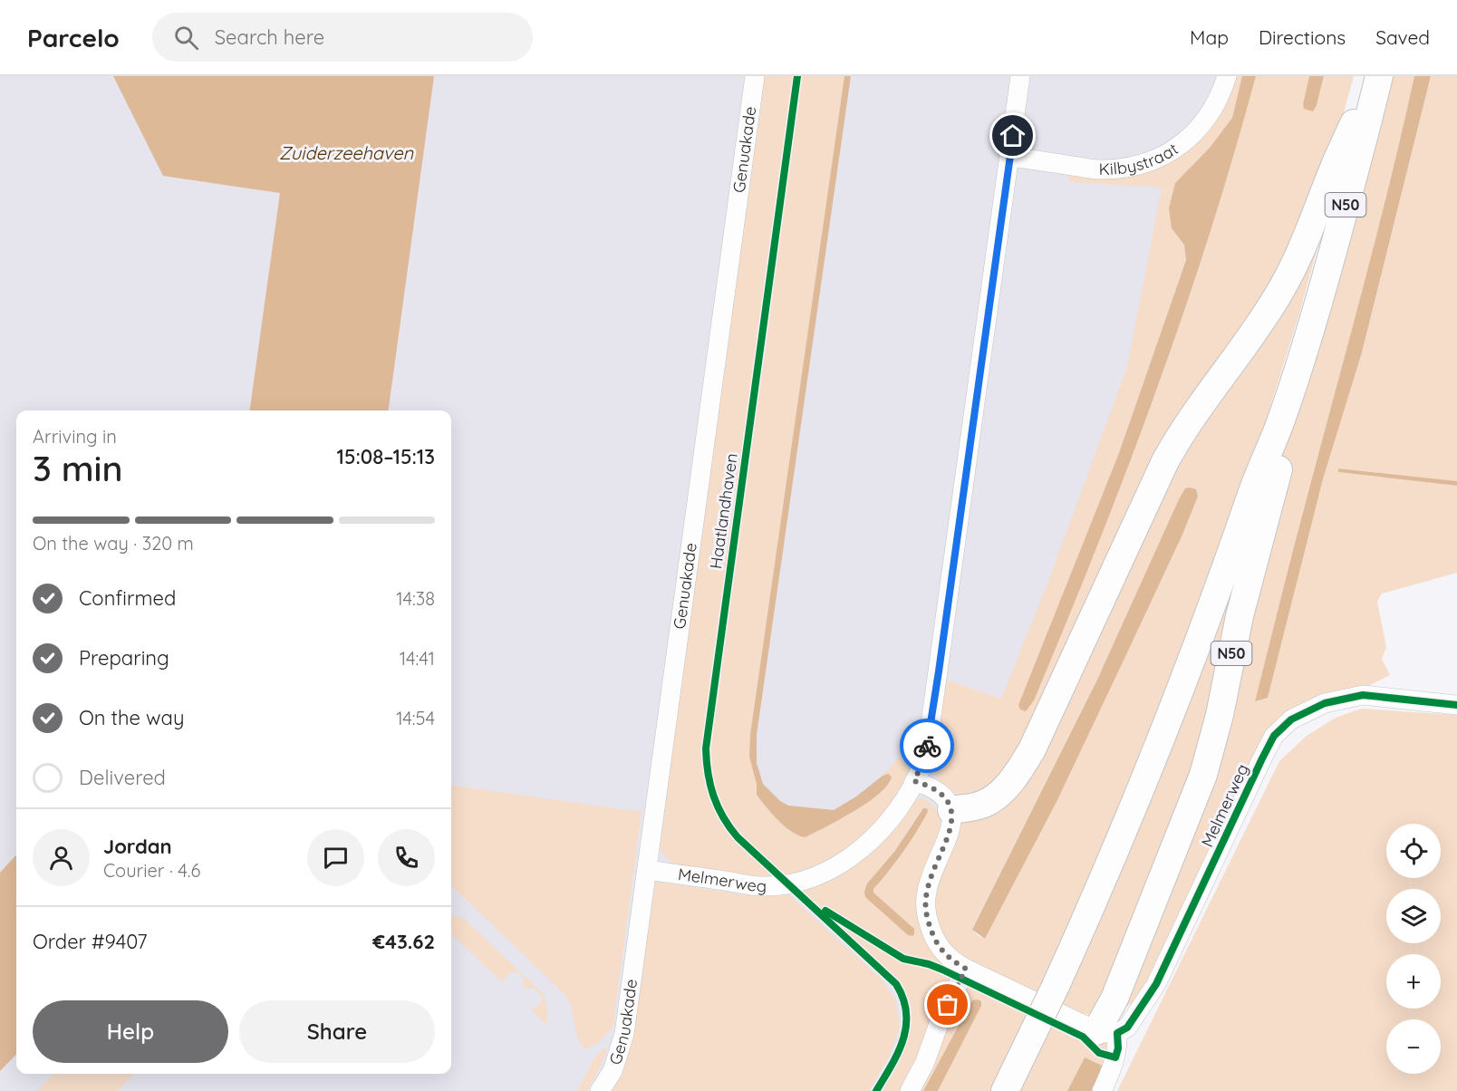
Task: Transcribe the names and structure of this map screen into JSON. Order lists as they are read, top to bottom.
{
  "streets": {
    "highway": ["N50"],
    "street": ["Genuakade", "Kilbystraat", "Melmerweg"],
    "cycle path": ["Haatlandhaven"]
  },
  "crossings": [
    ["Genuakade", "Melmerweg"],
    ["Kilbystraat", "Melmerweg"],
    ["N50", "Melmerweg"]
  ],
  "water": ["Zuiderzeehaven"],
  "page": {
    "header": "Parcelo",
    "search": "Search here",
    "nav": ["Map", "Directions", "Saved"],
    "heading": ["3 min", "Arriving in", "15:08–15:13"],
    "panel": [
      "Jordan",
      "Courier · 4.6",
      "Order #9407",
      "€43.62"
    ],
    "bar": "On the way · 320 m",
    "list": [
      ["Confirmed", "14:38"],
      ["Preparing", "14:41"],
      ["On the way", "14:54"],
      "Delivered"
    ],
    "map_buttons": ["+", "−"],
    "buttons": ["Help", "Share"]
  }
}
